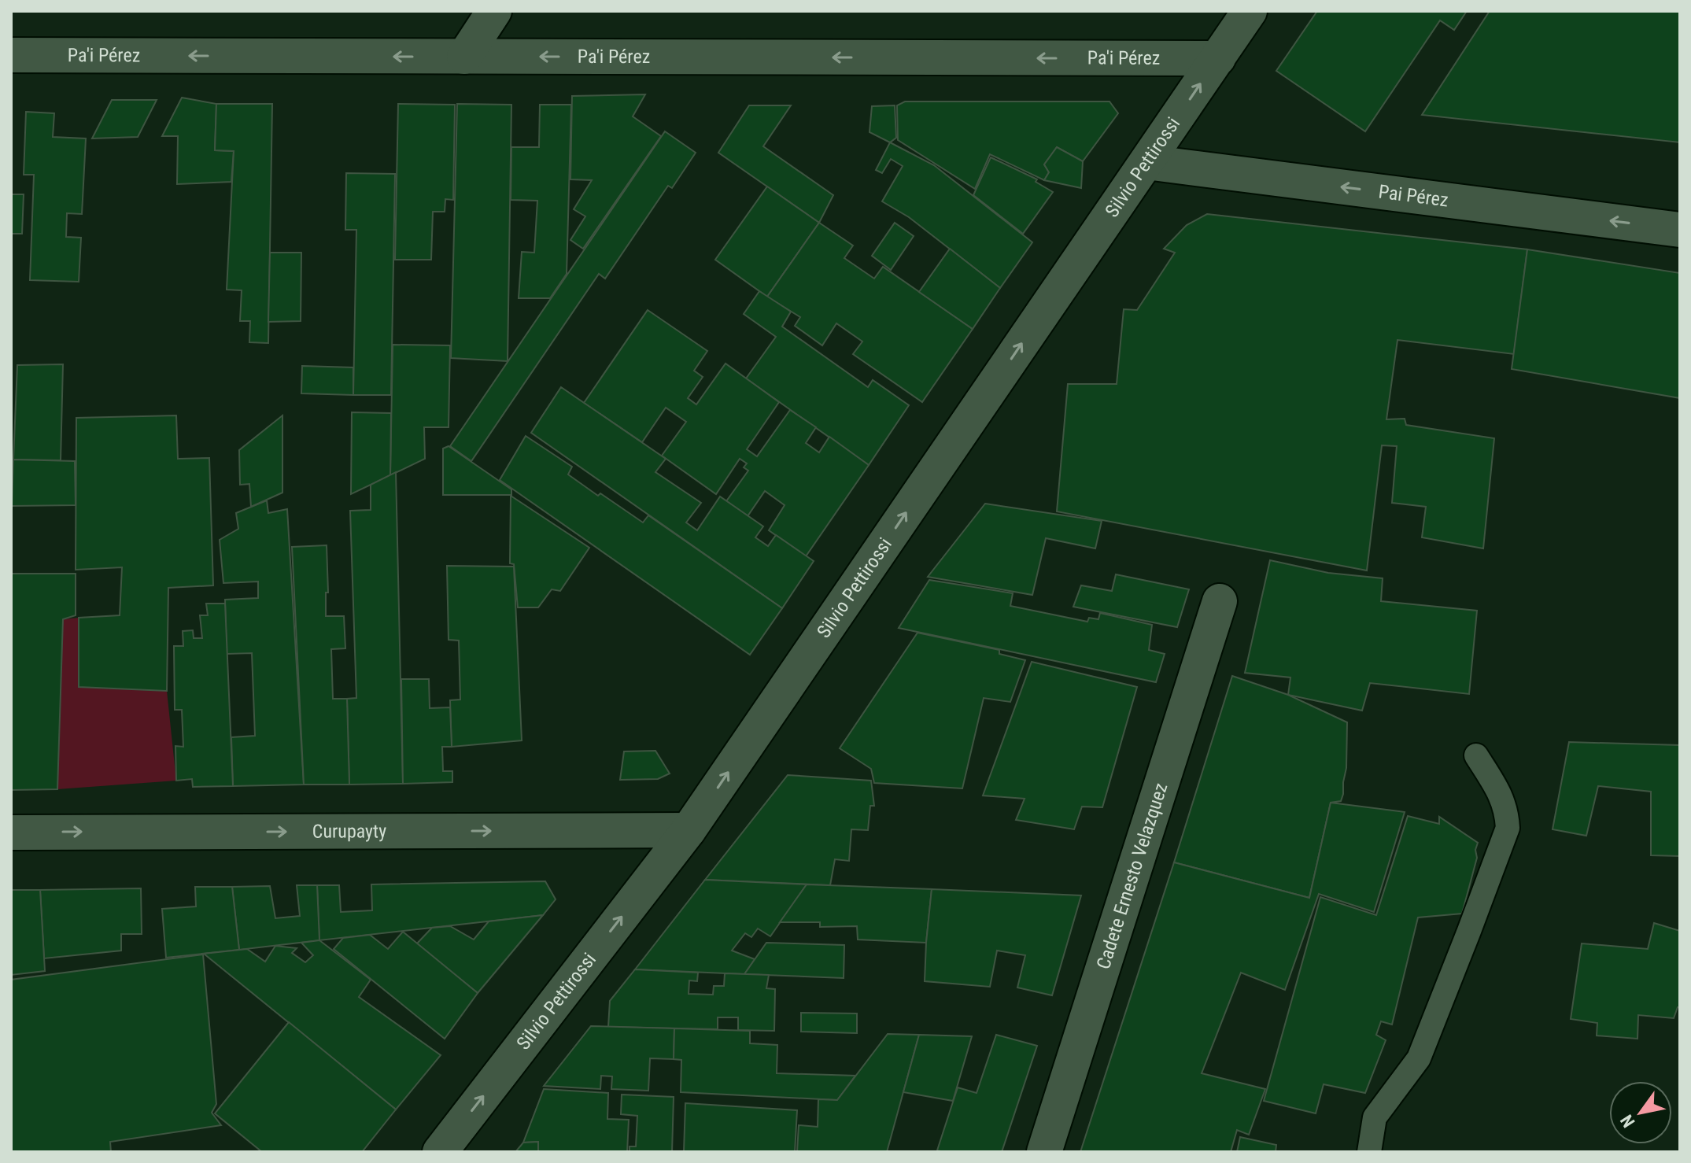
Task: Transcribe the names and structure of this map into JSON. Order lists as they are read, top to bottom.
{
  "streets": {
    "street": [
      "Pa'i Pérez",
      "Silvio Pettirossi",
      "Pai Pérez",
      "Curupayty",
      "Cadete Ernesto Velazquez"
    ]
  },
  "crossings": [
    ["Pa'i Pérez", "Silvio Pettirossi"],
    ["Silvio Pettirossi", "Pai Pérez"],
    ["Silvio Pettirossi", "Curupayty"]
  ],
  "one_way": [
    "Pa'i Pérez",
    "Silvio Pettirossi",
    "Pai Pérez",
    "Curupayty"
  ],
  "north": "bottom left"
}
